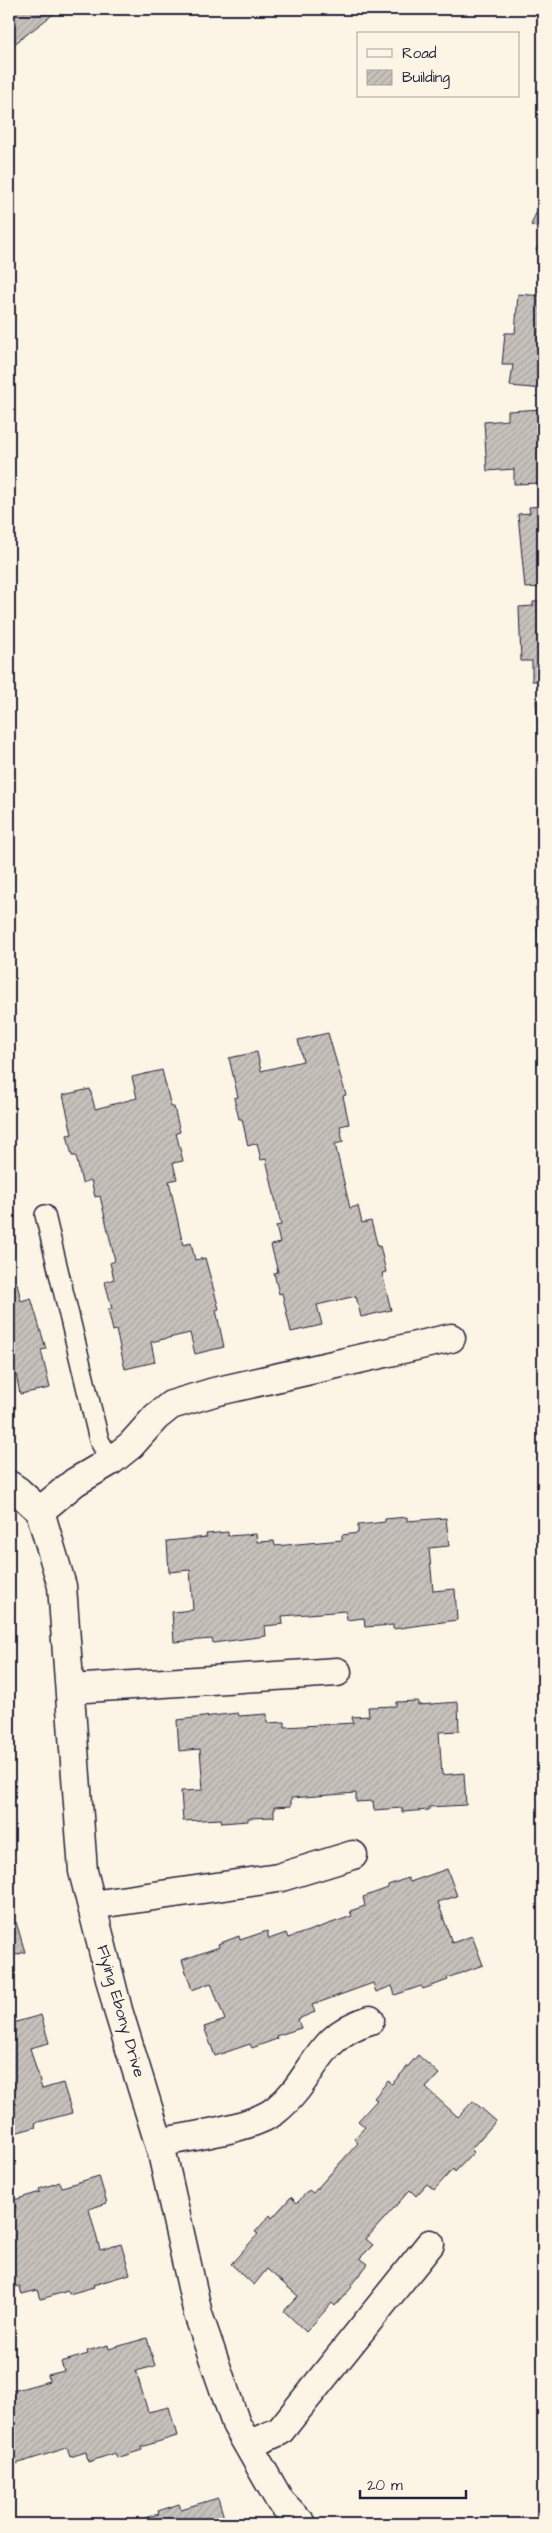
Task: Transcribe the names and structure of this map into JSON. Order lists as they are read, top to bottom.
{
  "streets": {
    "street": ["Flying Ebony Drive"]
  },
  "legend": ["Road", "Building"],
  "scale_bar": "20 m"
}
